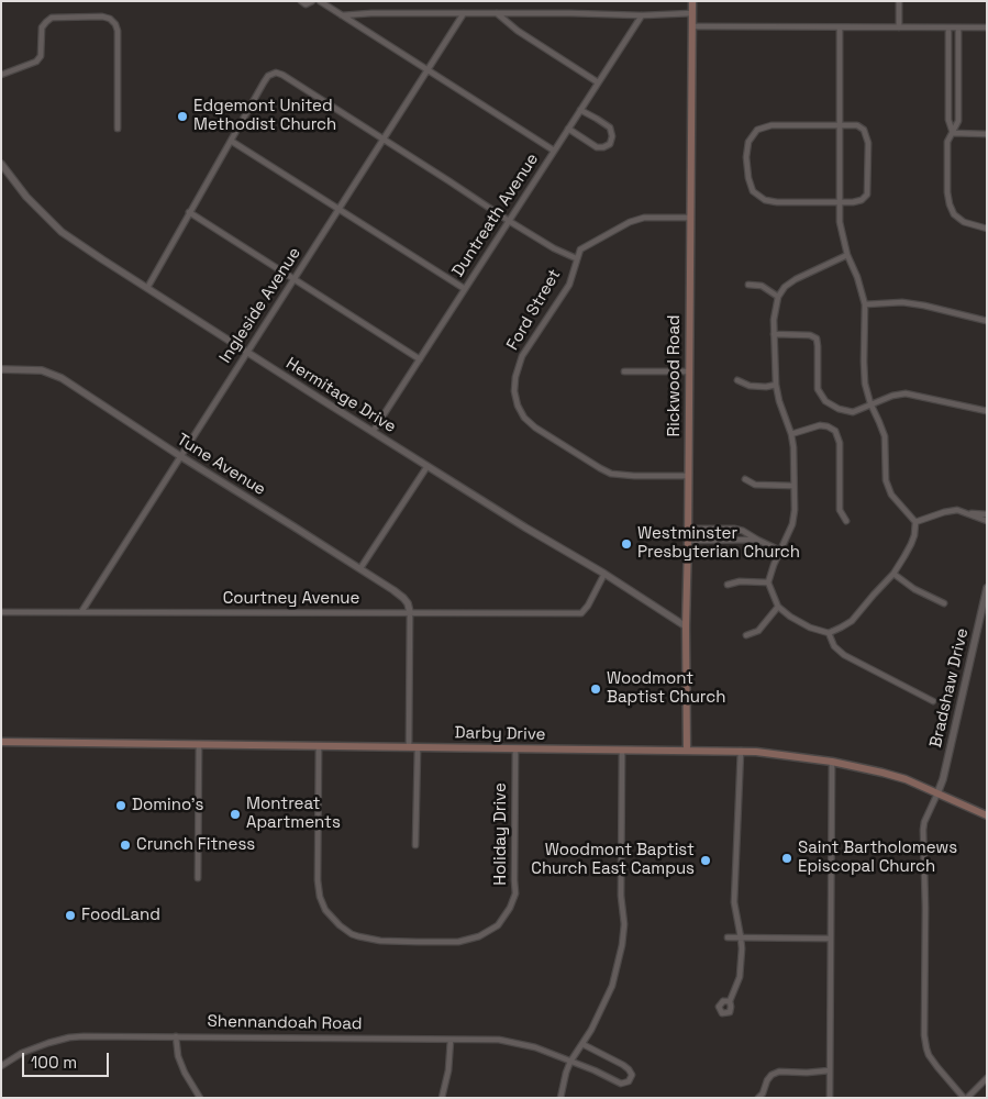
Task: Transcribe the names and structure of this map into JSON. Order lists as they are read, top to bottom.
{
  "streets": {
    "main road": ["Rickwood Road", "Darby Drive"],
    "street": [
      "Duntreath Avenue",
      "Ingleside Avenue",
      "Ford Street",
      "Hermitage Drive",
      "Tune Avenue",
      "Courtney Avenue",
      "Bradshaw Drive",
      "Holiday Drive",
      "Shennandoah Road"
    ]
  },
  "crossings": [
    ["Duntreath Avenue", "Hermitage Drive"],
    ["Ingleside Avenue", "Hermitage Drive"],
    ["Ingleside Avenue", "Tune Avenue"],
    ["Ingleside Avenue", "Courtney Avenue"],
    ["Ford Street", "Rickwood Road"],
    ["Rickwood Road", "Hermitage Drive"],
    ["Rickwood Road", "Darby Drive"],
    ["Hermitage Drive", "Courtney Avenue"],
    ["Tune Avenue", "Courtney Avenue"],
    ["Bradshaw Drive", "Darby Drive"],
    ["Darby Drive", "Holiday Drive"]
  ],
  "places": [
    "Edgemont United Methodist Church",
    "Westminster Presbyterian Church",
    "Woodmont Baptist Church",
    "Domino's",
    "Montreat Apartments",
    "Crunch Fitness",
    "Saint Bartholomews Episcopal Church",
    "Woodmont Baptist Church East Campus",
    "FoodLand"
  ],
  "scale_bar": "100 m"
}
